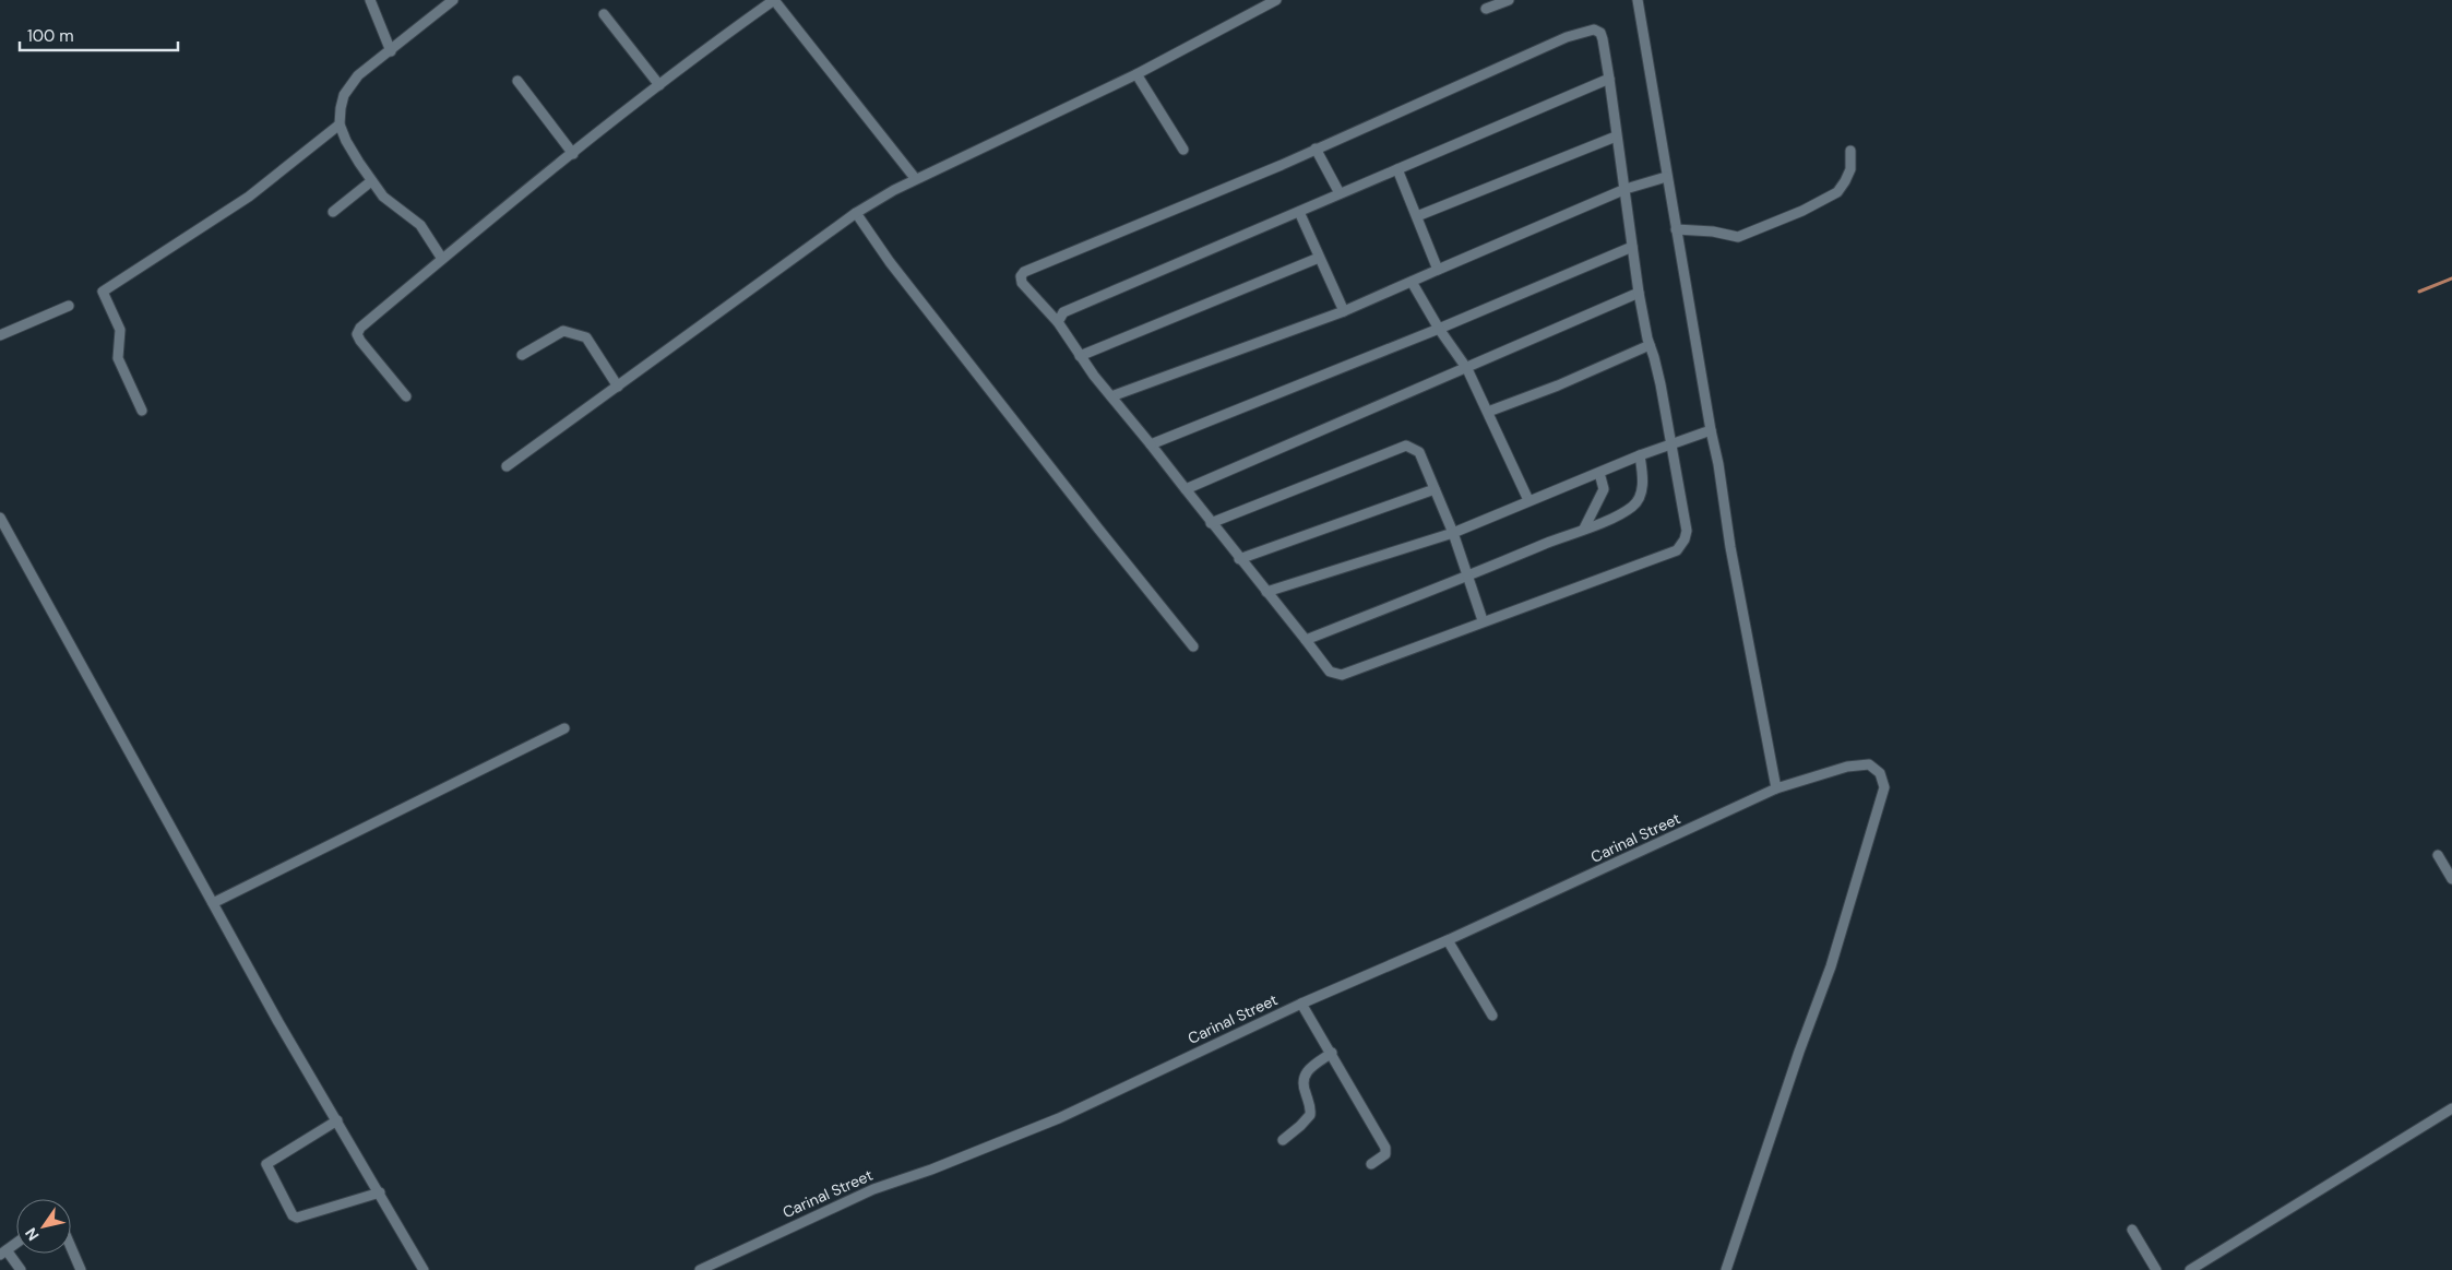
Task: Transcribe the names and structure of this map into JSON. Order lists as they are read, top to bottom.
{
  "streets": {
    "street": ["Carinal Street"]
  },
  "scale_bar": "100 m",
  "north": "bottom left"
}
